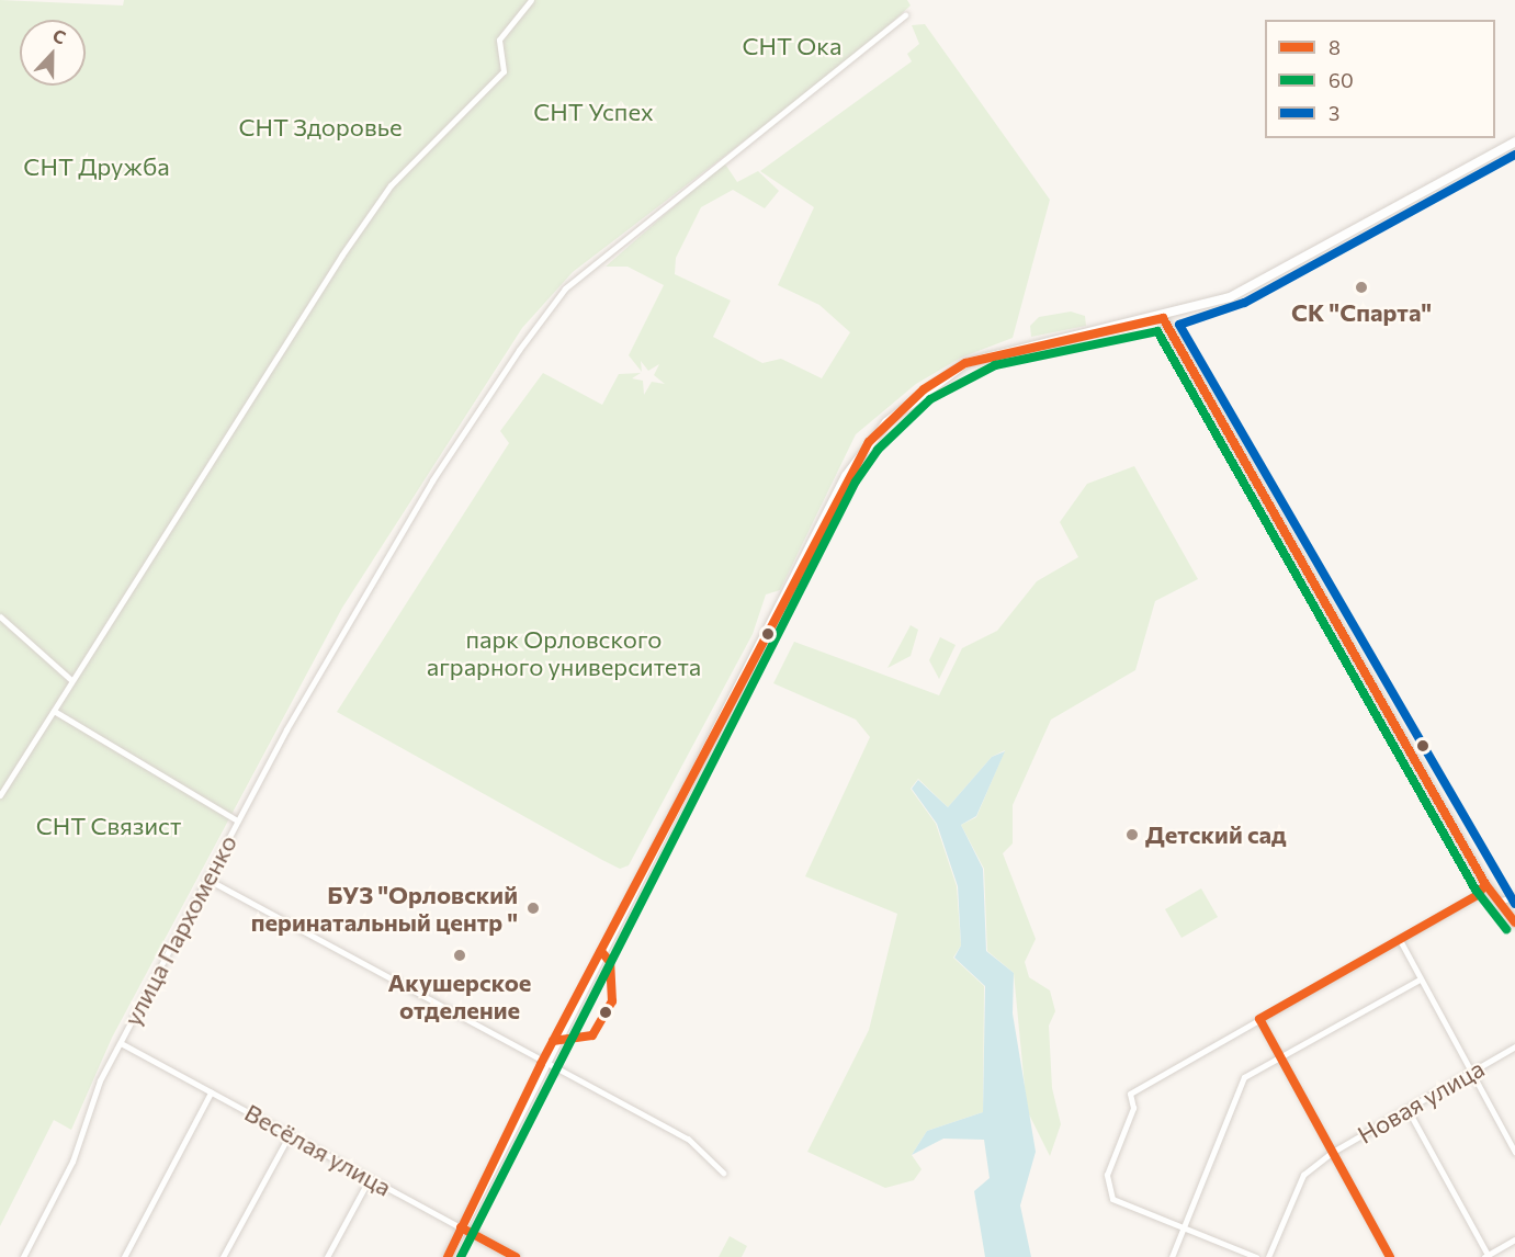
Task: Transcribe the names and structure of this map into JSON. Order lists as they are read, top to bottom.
{
  "streets": {
    "main road": ["Весёлая улица"],
    "street": ["улица Пархоменко", "Новая улица"]
  },
  "crossings": [
    ["улица Пархоменко", "Весёлая улица"]
  ],
  "parks": [
    "СНТ Ока",
    "СНТ Успех",
    "СНТ Здоровье",
    "СНТ Дружба",
    "парк Орловского аграрного университета",
    "СНТ Связист"
  ],
  "places": [
    "СК \"Спарта\"",
    "Детский сад",
    "БУЗ \"Орловский перинатальный центр \"",
    "Акушерское отделение"
  ],
  "lines": ["transit line 3", "transit line 8", "transit line 60"],
  "legend": ["8", "60", "3"],
  "north": "top"
}
